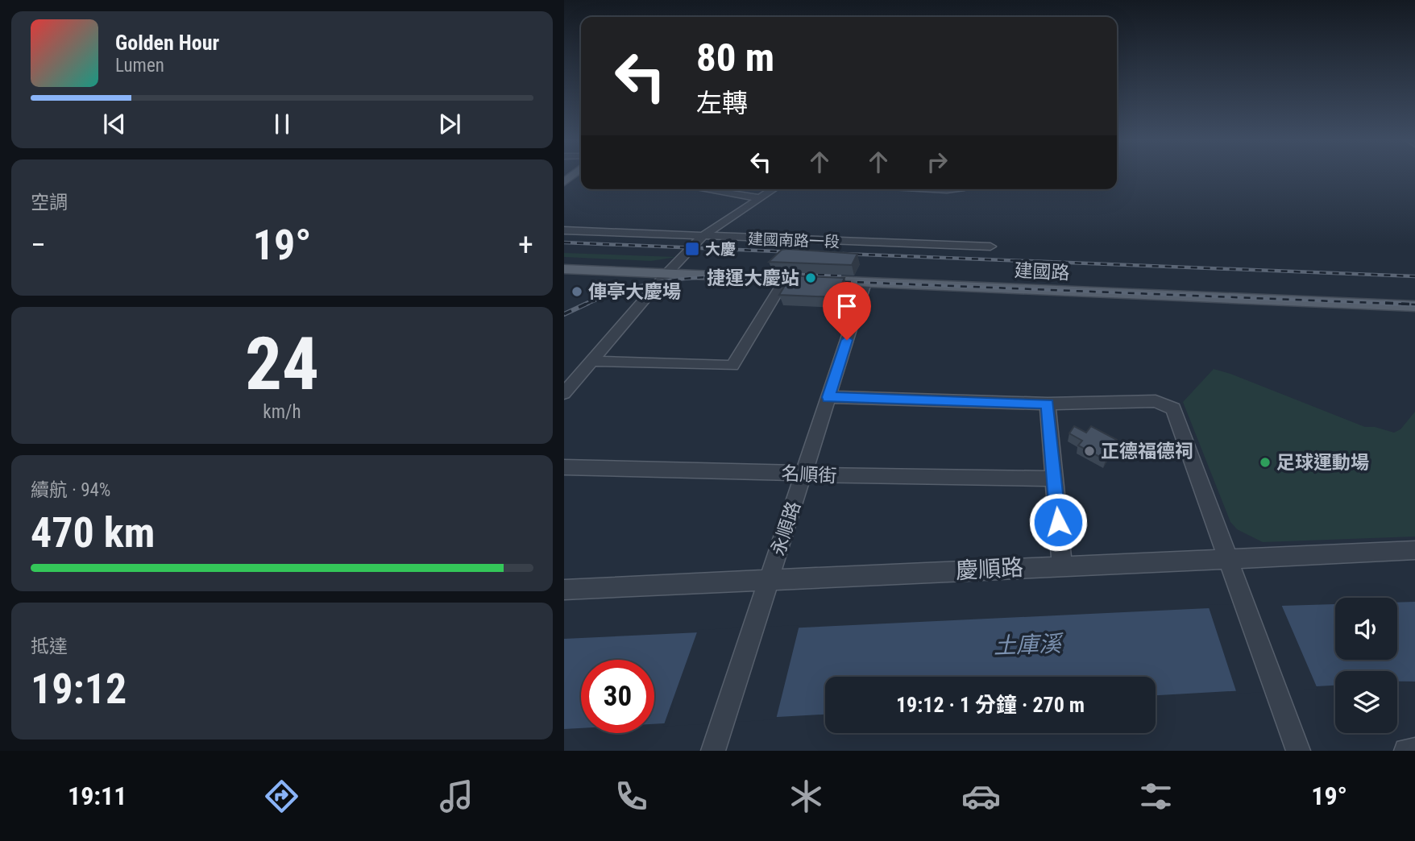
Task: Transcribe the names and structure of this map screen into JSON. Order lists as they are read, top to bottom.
{
  "streets": {
    "main road": ["建國路"],
    "street": [
      "建國南路一段",
      "名順街",
      "永順路",
      "慶順路"
    ]
  },
  "crossings": [
    ["建國路", "永順路"],
    ["名順街", "永順路"],
    ["永順路", "慶順路"]
  ],
  "water": ["土庫溪"],
  "places": {
    "transit": ["大慶"],
    "other": [
      "捷運大慶站",
      "俥亭大慶場",
      "正德福德祠",
      "足球運動場"
    ]
  },
  "page": {
    "turn": ["80 m", "左轉"],
    "song": ["Golden Hour", "Lumen"],
    "tile": [
      "空調",
      ["24", "km/h"],
      ["續航 · 94%", "470 km"],
      ["抵達", "19:12"]
    ],
    "heat": ["−", "19°", "+"],
    "limit": "30",
    "trip": "19:12 · 1 分鐘 · 270 m",
    "tabs": ["19:11", "19°"]
  }
}
